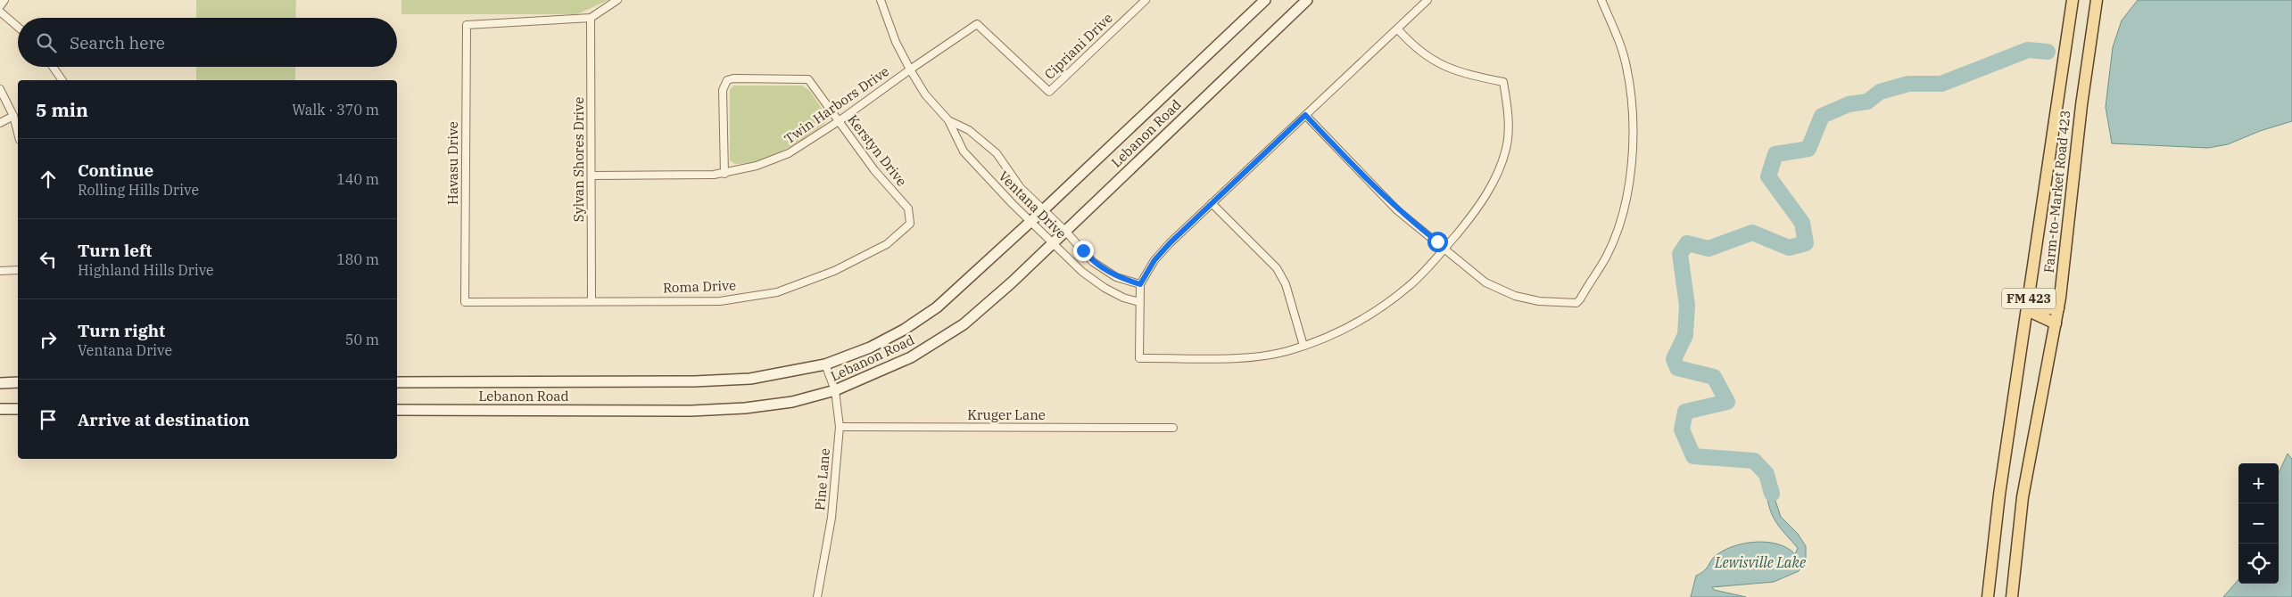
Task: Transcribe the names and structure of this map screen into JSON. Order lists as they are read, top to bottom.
{
  "streets": {
    "main road": ["Lebanon Road", "Farm-to-Market Road 423", "FM 423"],
    "street": [
      "Cipriani Drive",
      "Twin Harbors Drive",
      "Kerstyn Drive",
      "Sylvan Shores Drive",
      "Havasu Drive",
      "Ventana Drive",
      "Roma Drive",
      "Kruger Lane",
      "Pine Lane"
    ]
  },
  "crossings": [
    ["Cipriani Drive", "Twin Harbors Drive"],
    ["Twin Harbors Drive", "Kerstyn Drive"],
    ["Twin Harbors Drive", "Sylvan Shores Drive"],
    ["Twin Harbors Drive", "Ventana Drive"],
    ["Lebanon Road", "Ventana Drive"],
    ["Lebanon Road", "Pine Lane"],
    ["Kerstyn Drive", "Roma Drive"],
    ["Sylvan Shores Drive", "Havasu Drive"],
    ["Sylvan Shores Drive", "Roma Drive"],
    ["Havasu Drive", "Roma Drive"],
    ["Kruger Lane", "Pine Lane"]
  ],
  "water": ["Lewisville Lake"],
  "page": {
    "search": "Search here",
    "heading": ["5 min", "Walk · 370 m"],
    "list": [
      ["Continue", "Rolling Hills Drive", "140 m"],
      ["Turn left", "Highland Hills Drive", "180 m"],
      ["Turn right", "Ventana Drive", "50 m"],
      "Arrive at destination"
    ],
    "map_buttons": ["+", "−"]
  }
}
